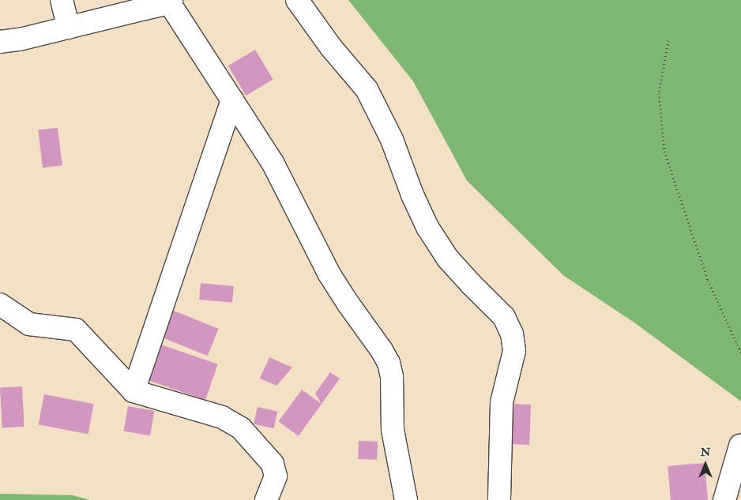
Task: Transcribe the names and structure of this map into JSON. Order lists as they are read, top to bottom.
{
  "north": "top"
}
